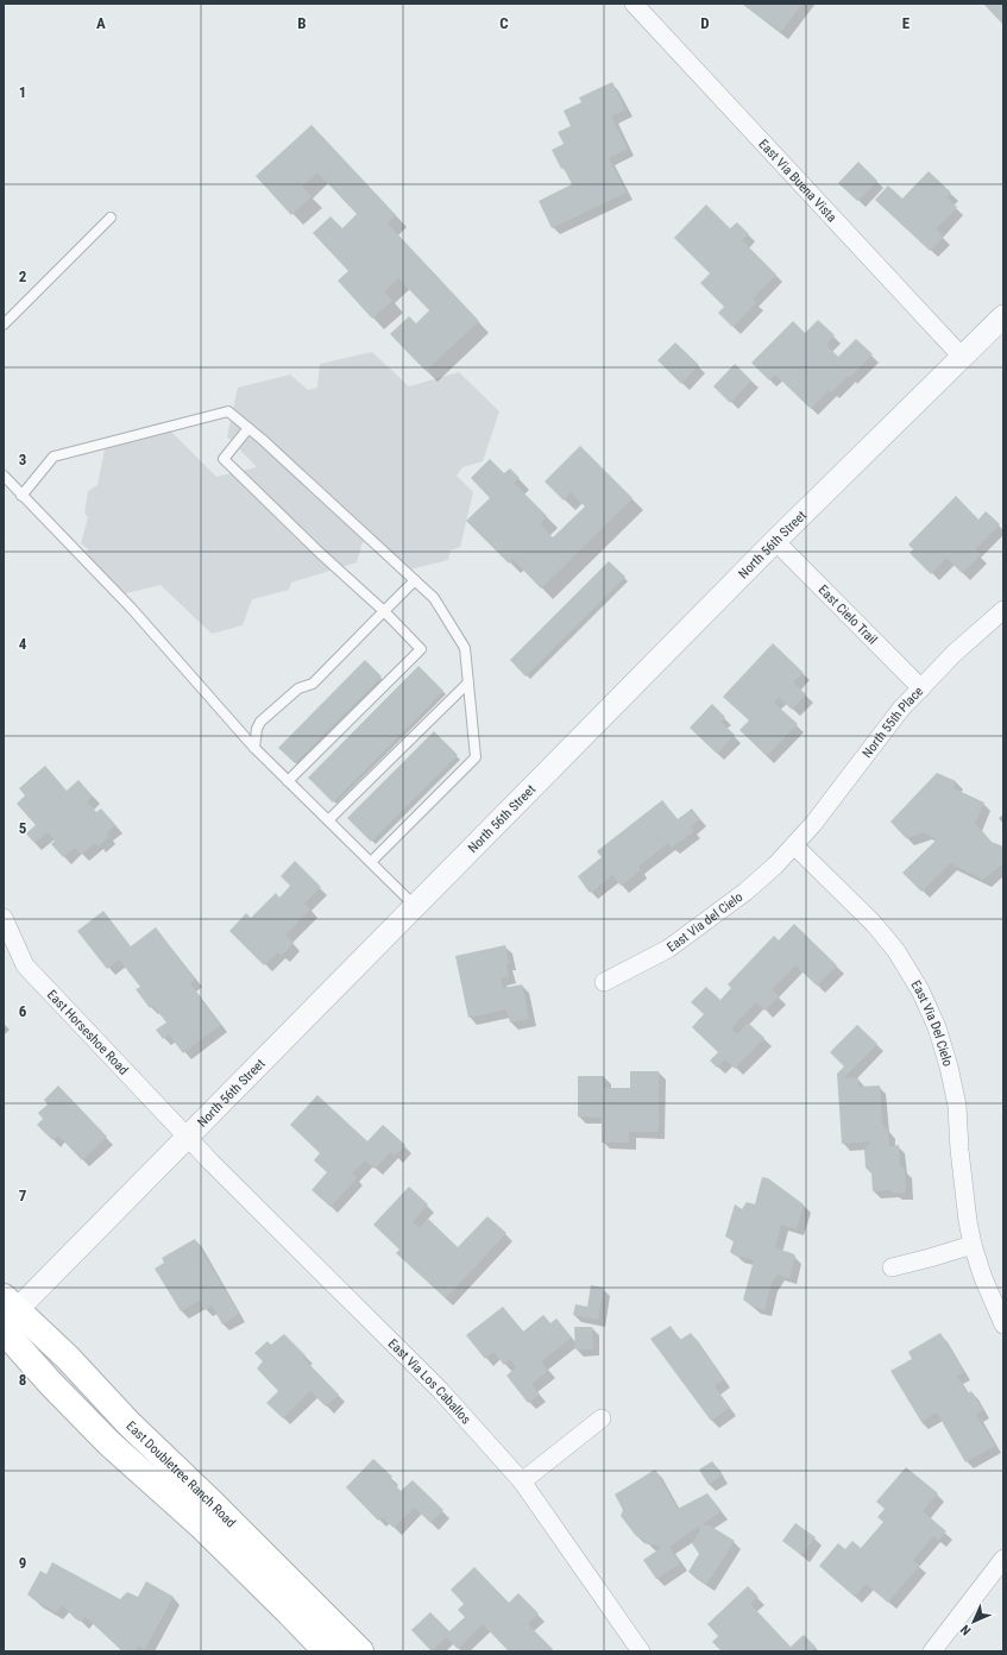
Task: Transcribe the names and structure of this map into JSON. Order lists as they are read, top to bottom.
{
  "streets": {
    "main road": ["East Doubletree Ranch Road"],
    "street": [
      "East Via Buena Vista",
      "North 56th Street",
      "East Cielo Trail",
      "North 55th Place",
      "East Via del Cielo",
      "East Via Del Cielo",
      "East Horseshoe Road",
      "East Via Los Caballos"
    ]
  },
  "crossings": [
    ["East Via Buena Vista", "North 56th Street"],
    ["North 56th Street", "East Cielo Trail"],
    ["North 56th Street", "East Horseshoe Road"],
    ["North 56th Street", "East Via Los Caballos"],
    ["North 56th Street", "East Doubletree Ranch Road"],
    ["East Cielo Trail", "North 55th Place"],
    ["North 55th Place", "East Via del Cielo"],
    ["North 55th Place", "East Via Del Cielo"],
    ["East Via del Cielo", "East Via Del Cielo"],
    ["East Horseshoe Road", "East Via Los Caballos"]
  ],
  "north": "bottom left",
  "grid": {
    "columns": [
      "A",
      "B",
      "C",
      "D",
      "E"
    ],
    "rows": [
      "1",
      "2",
      "3",
      "4",
      "5",
      "6",
      "7",
      "8",
      "9"
    ]
  }
}
